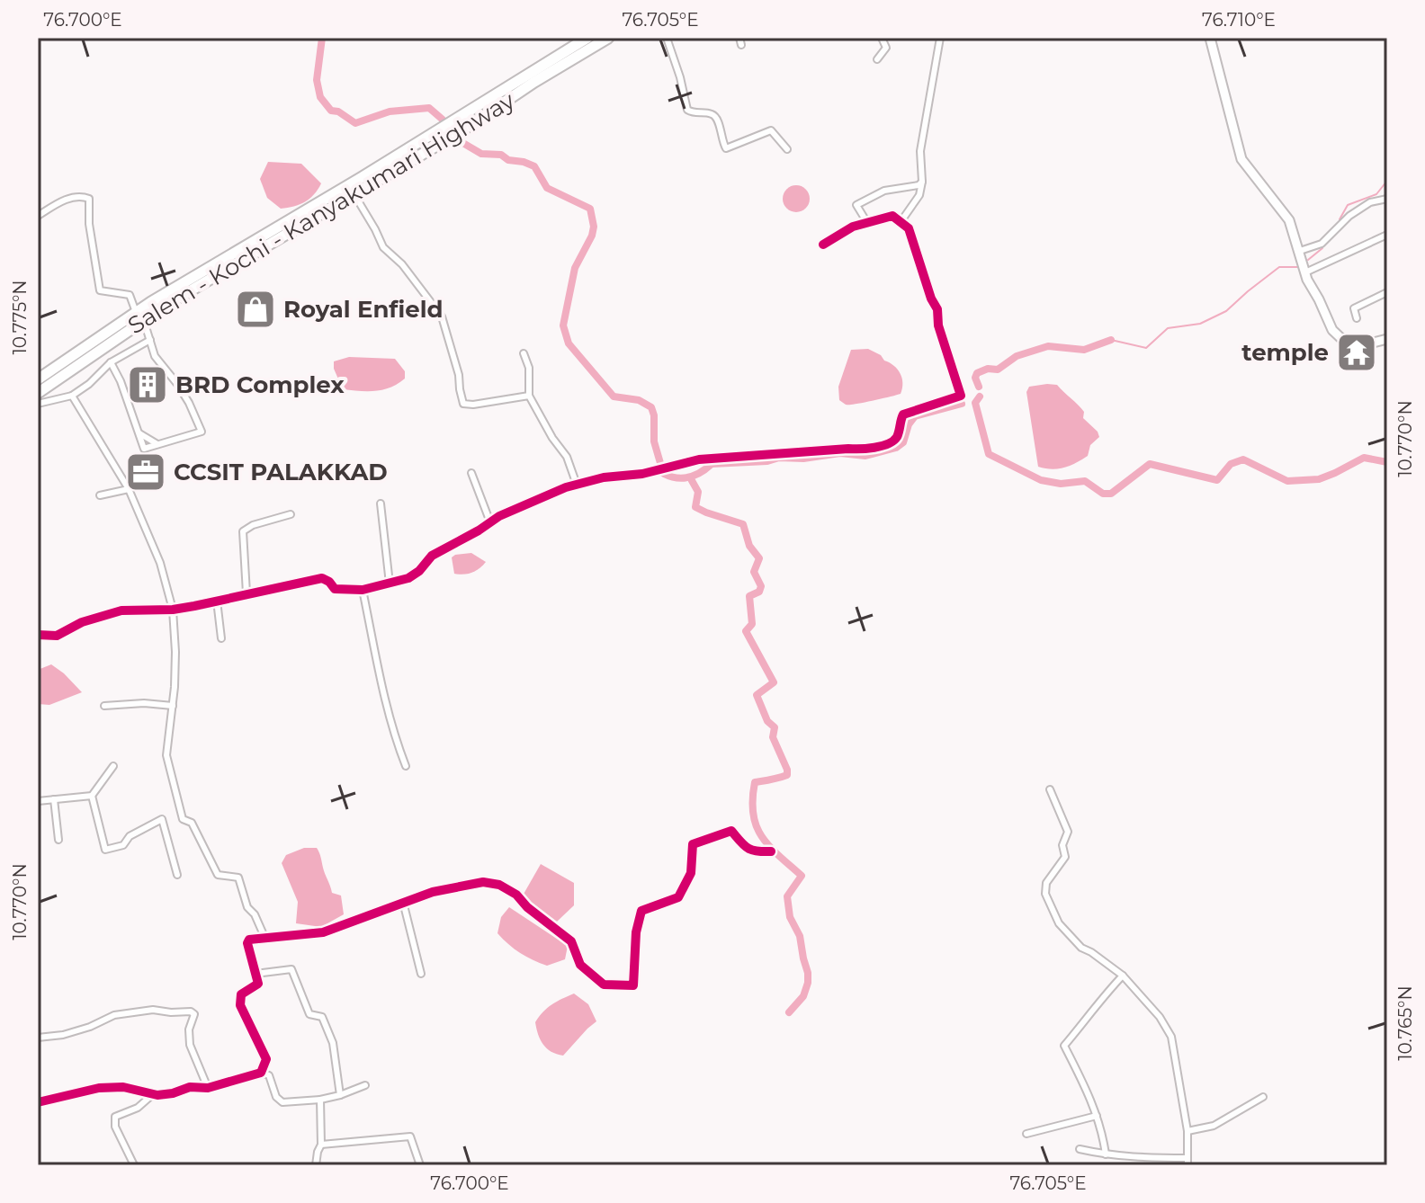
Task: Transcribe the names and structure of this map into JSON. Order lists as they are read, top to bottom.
{
  "streets": {
    "highway": ["Salem - Kochi - Kanyakumari Highway"]
  },
  "places": {
    "shop": ["Royal Enfield"],
    "temple": ["temple"],
    "building": ["BRD Complex"],
    "office": ["CCSIT PALAKKAD"]
  },
  "coordinates": [
    "76.700°E",
    "76.705°E",
    "76.710°E",
    "10.775°N",
    "10.770°N",
    "10.765°N"
  ]
}
